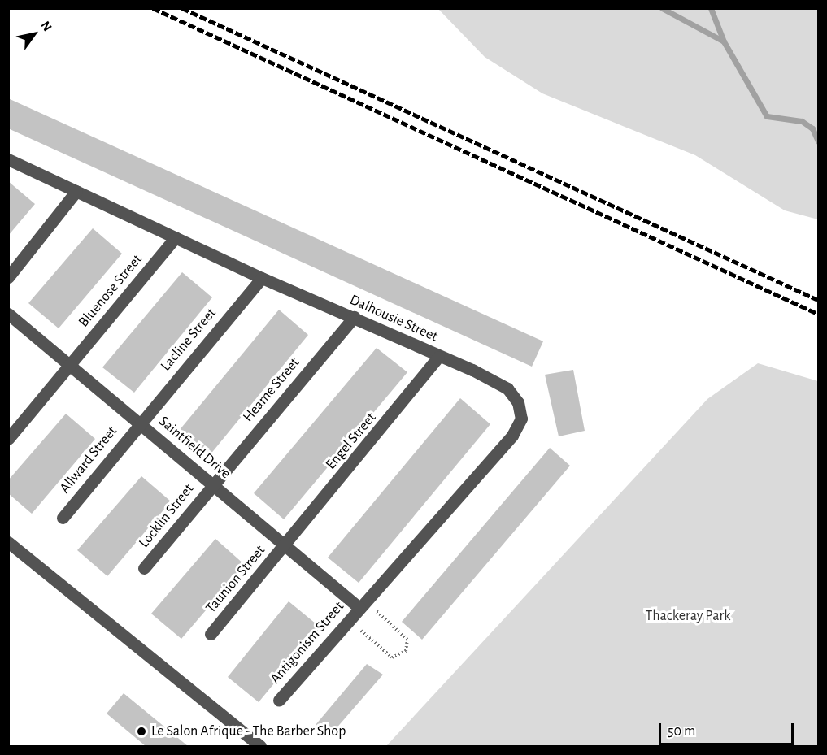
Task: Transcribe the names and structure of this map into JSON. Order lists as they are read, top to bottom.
{
  "streets": {
    "street": [
      "Bluenose Street",
      "Dalhousie Street",
      "Lacline Street",
      "Heame Street",
      "Engel Street",
      "Saintfield Drive",
      "Allward Street",
      "Locklin Street",
      "Taunion Street",
      "Antigonism Street"
    ]
  },
  "crossings": [
    ["Bluenose Street", "Dalhousie Street"],
    ["Bluenose Street", "Saintfield Drive"],
    ["Dalhousie Street", "Lacline Street"],
    ["Dalhousie Street", "Heame Street"],
    ["Dalhousie Street", "Engel Street"],
    ["Dalhousie Street", "Saintfield Drive"],
    ["Dalhousie Street", "Antigonism Street"],
    ["Lacline Street", "Saintfield Drive"],
    ["Lacline Street", "Allward Street"],
    ["Heame Street", "Saintfield Drive"],
    ["Heame Street", "Locklin Street"],
    ["Engel Street", "Saintfield Drive"],
    ["Engel Street", "Taunion Street"],
    ["Saintfield Drive", "Allward Street"],
    ["Saintfield Drive", "Locklin Street"],
    ["Saintfield Drive", "Taunion Street"],
    ["Saintfield Drive", "Antigonism Street"]
  ],
  "parks": ["Thackeray Park"],
  "places": ["Le Salon Afrique - The Barber Shop"],
  "scale_bar": "50 m",
  "north": "top right"
}
